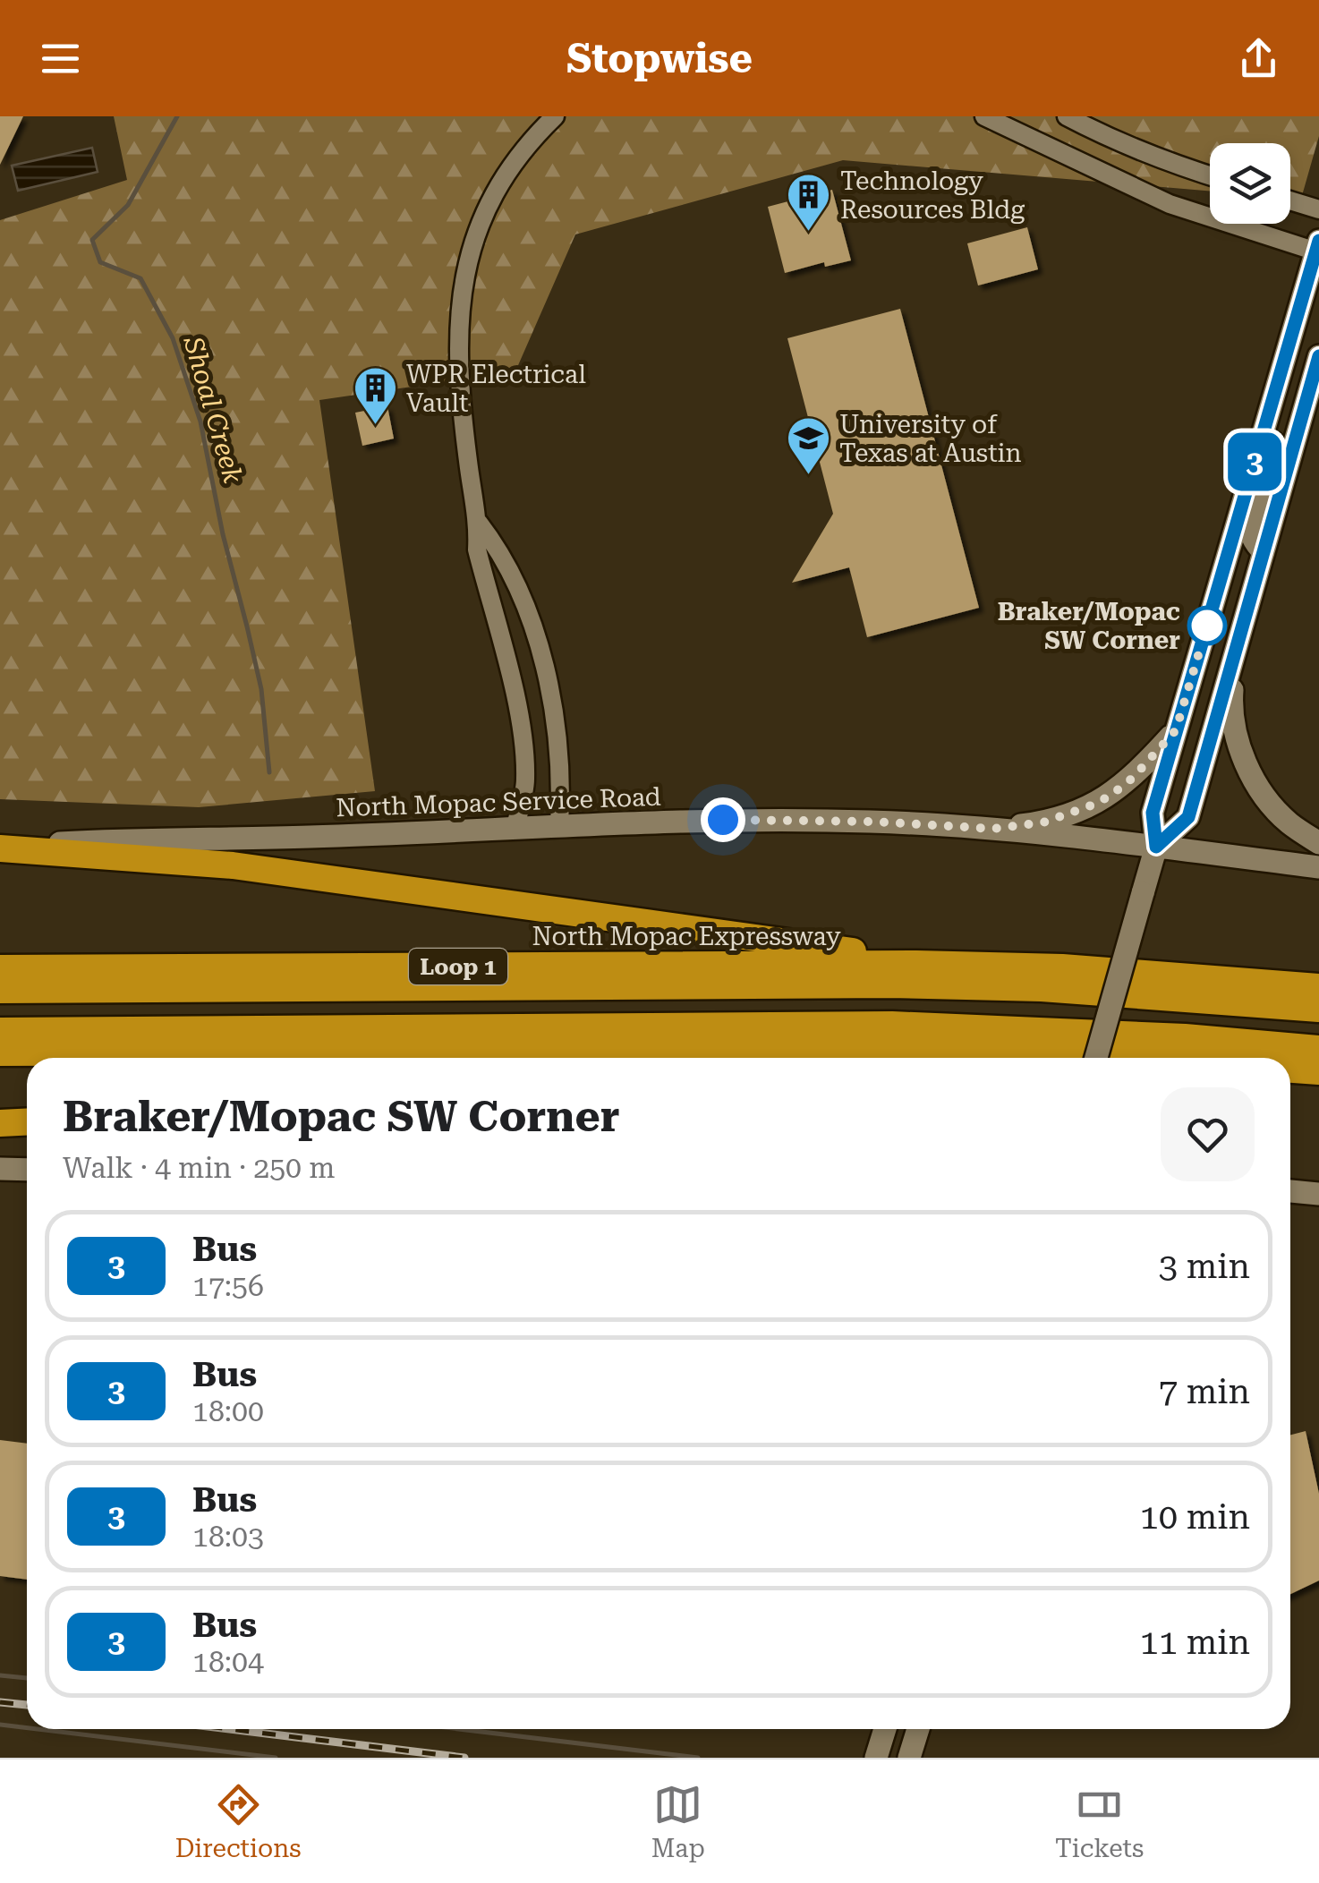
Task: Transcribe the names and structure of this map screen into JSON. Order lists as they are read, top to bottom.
{
  "streets": {
    "highway": ["North Mopac Expressway", "Loop 1"],
    "main road": ["North Mopac Service Road"]
  },
  "water": ["Shoal Creek"],
  "places": {
    "building": ["Technology Resources Bldg", "WPR Electrical Vault"],
    "school or university": ["University of Texas at Austin"],
    "other": ["Braker/Mopac SW Corner"]
  },
  "lines": ["bus line 3"],
  "page": {
    "header": "Stopwise",
    "on_map": "3",
    "heading": ["Braker/Mopac SW Corner", "Walk · 4 min · 250 m"],
    "list": [
      {
        "mark": "3",
        "name": "Bus",
        "note": "17:56",
        "value": "3 min"
      },
      {
        "mark": "3",
        "name": "Bus",
        "note": "18:00",
        "value": "7 min"
      },
      {
        "mark": "3",
        "name": "Bus",
        "note": "18:03",
        "value": "10 min"
      },
      {
        "mark": "3",
        "name": "Bus",
        "note": "18:04",
        "value": "11 min"
      }
    ],
    "tabs": ["Directions", "Map", "Tickets"]
  }
}
